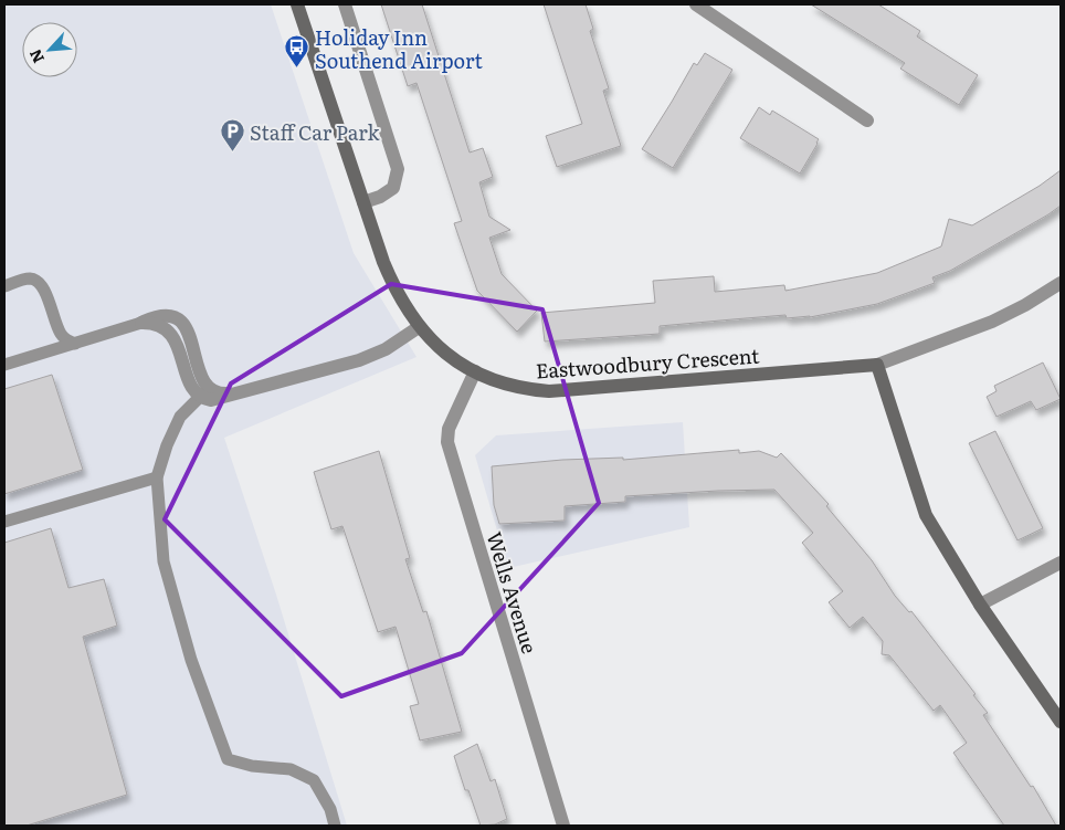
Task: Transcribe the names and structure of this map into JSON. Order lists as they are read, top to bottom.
{
  "streets": {
    "street": ["Eastwoodbury Crescent", "Wells Avenue"]
  },
  "crossings": [
    ["Eastwoodbury Crescent", "Wells Avenue"]
  ],
  "places": {
    "bus stop": ["Holiday Inn Southend Airport"],
    "parking": ["Staff Car Park"]
  },
  "north": "bottom left"
}
